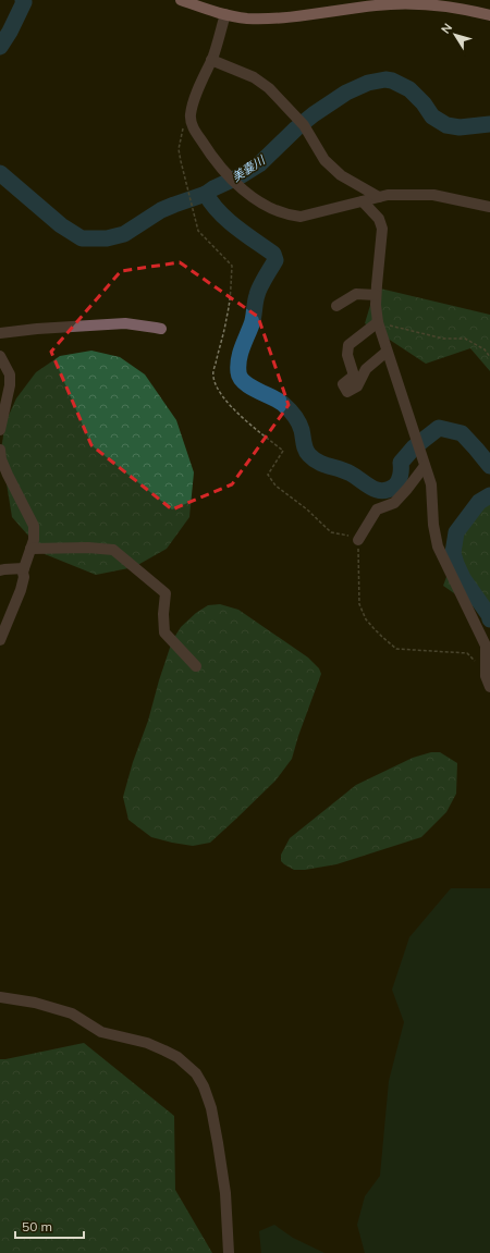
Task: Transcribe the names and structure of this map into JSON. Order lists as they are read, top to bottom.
{
  "water": ["美嚢川"],
  "scale_bar": "50 m",
  "north": "top left"
}
